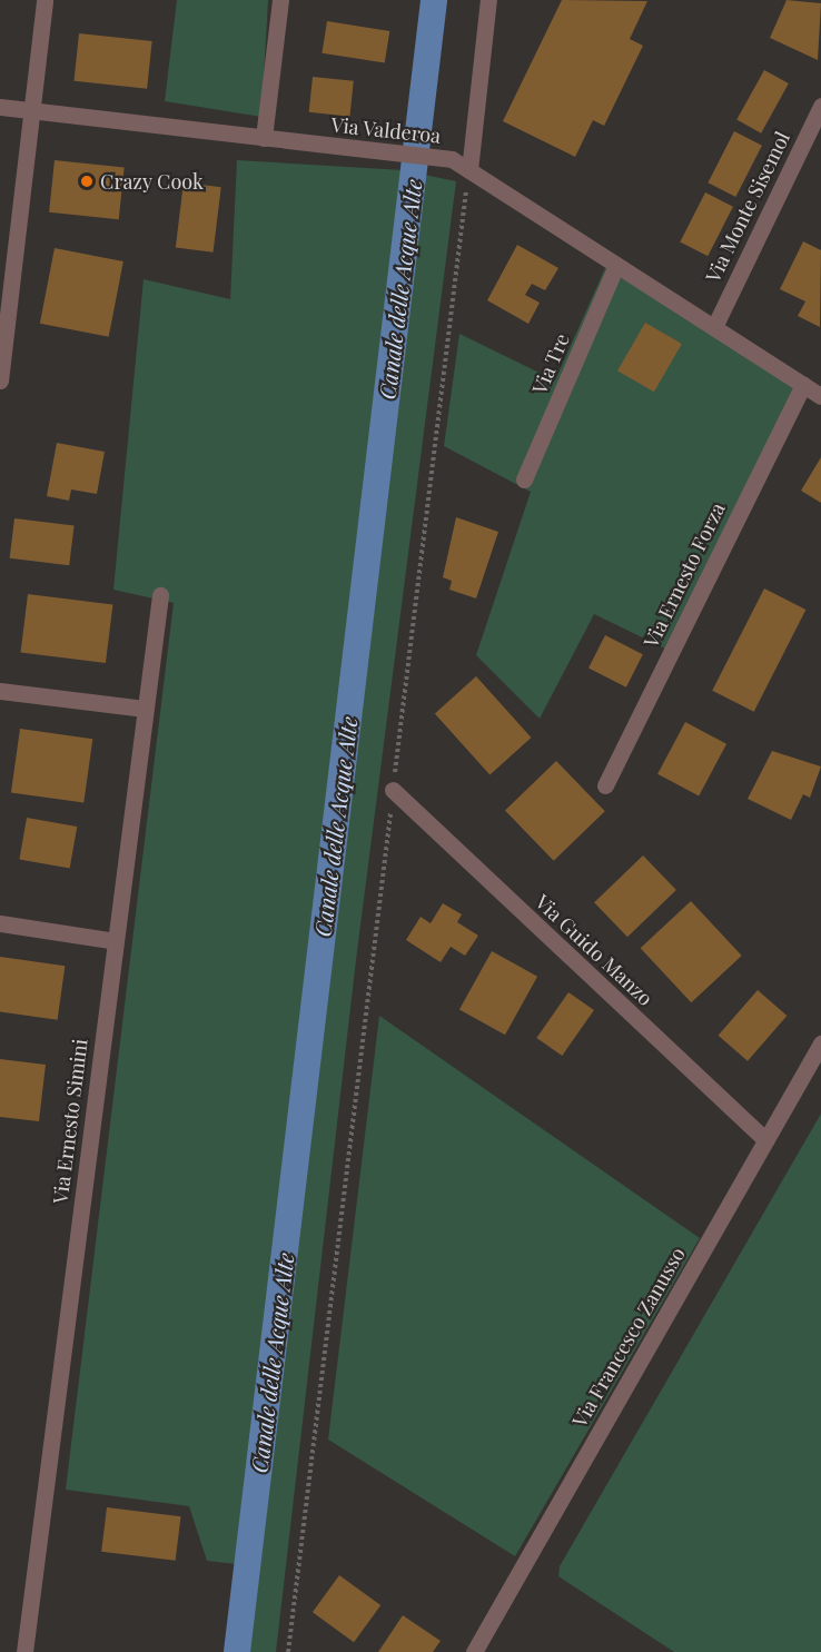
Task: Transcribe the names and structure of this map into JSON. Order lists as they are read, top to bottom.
{
  "streets": {
    "street": [
      "Via Valderoa",
      "Via Monte Sisemol",
      "Via Tre",
      "Via Ernesto Forza",
      "Via Guido Manzo",
      "Via Ernesto Simini",
      "Via Francesco Zanusso"
    ]
  },
  "crossings": [
    ["Via Valderoa", "Via Monte Sisemol"],
    ["Via Valderoa", "Via Tre"],
    ["Via Valderoa", "Via Ernesto Forza"],
    ["Via Guido Manzo", "Via Francesco Zanusso"]
  ],
  "water": ["Canale delle Acque Alte"],
  "places": ["Crazy Cook"]
}
